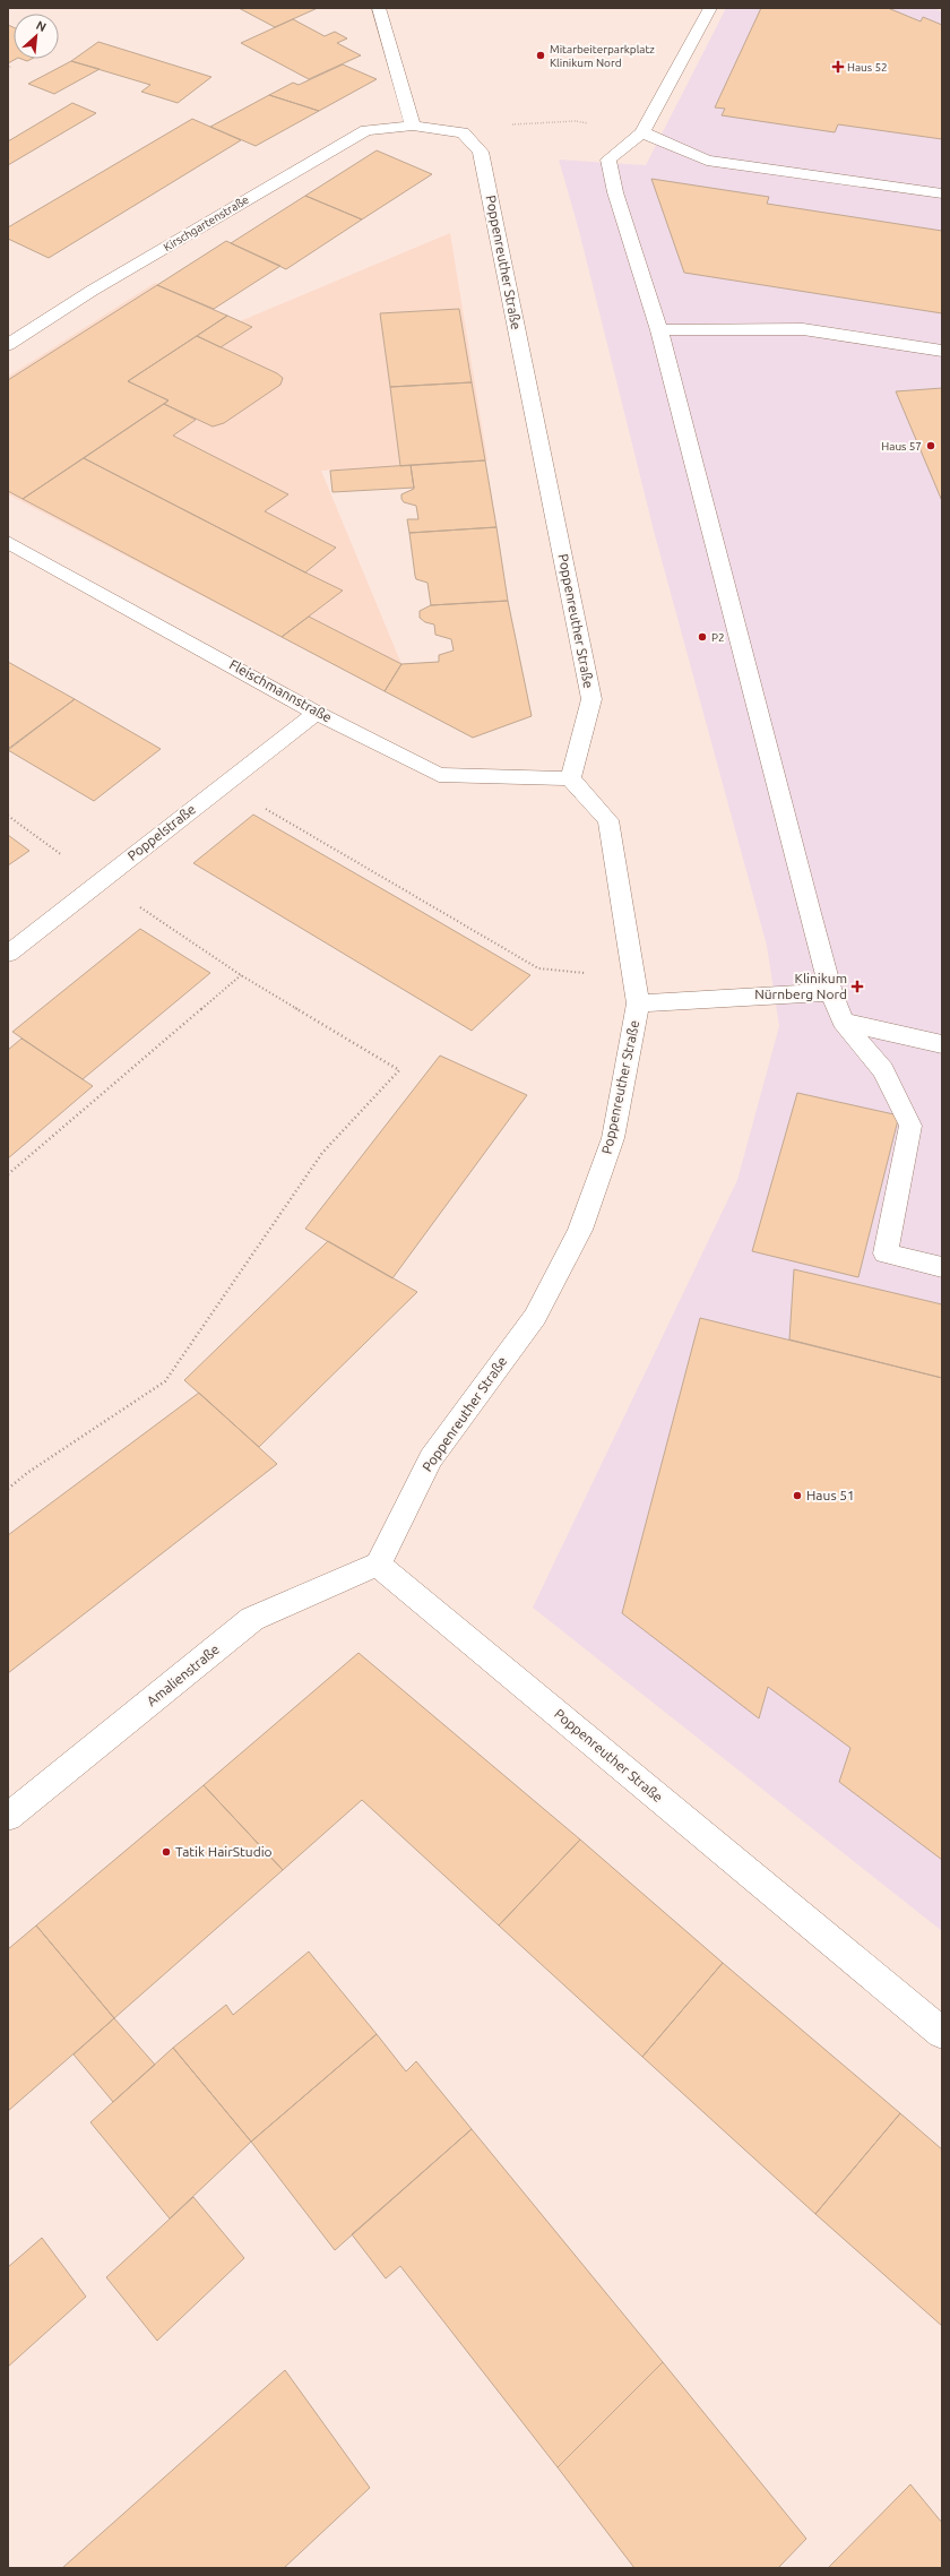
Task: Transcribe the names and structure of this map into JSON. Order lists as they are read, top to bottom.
{
  "streets": {
    "street": [
      "Kirschgartenstraße",
      "Poppenreuther Straße",
      "Fleischmannstraße",
      "Poppelstraße",
      "Amalienstraße"
    ]
  },
  "crossings": [
    ["Poppenreuther Straße", "Fleischmannstraße"],
    ["Poppenreuther Straße", "Amalienstraße"],
    ["Fleischmannstraße", "Poppelstraße"]
  ],
  "places": {
    "other": [
      "Mitarbeiterparkplatz Klinikum Nord",
      "Haus 57",
      "P2",
      "Haus 51",
      "Tatik HairStudio"
    ],
    "health": ["Haus 52", "Klinikum Nürnberg Nord"]
  },
  "north": "top right"
}
